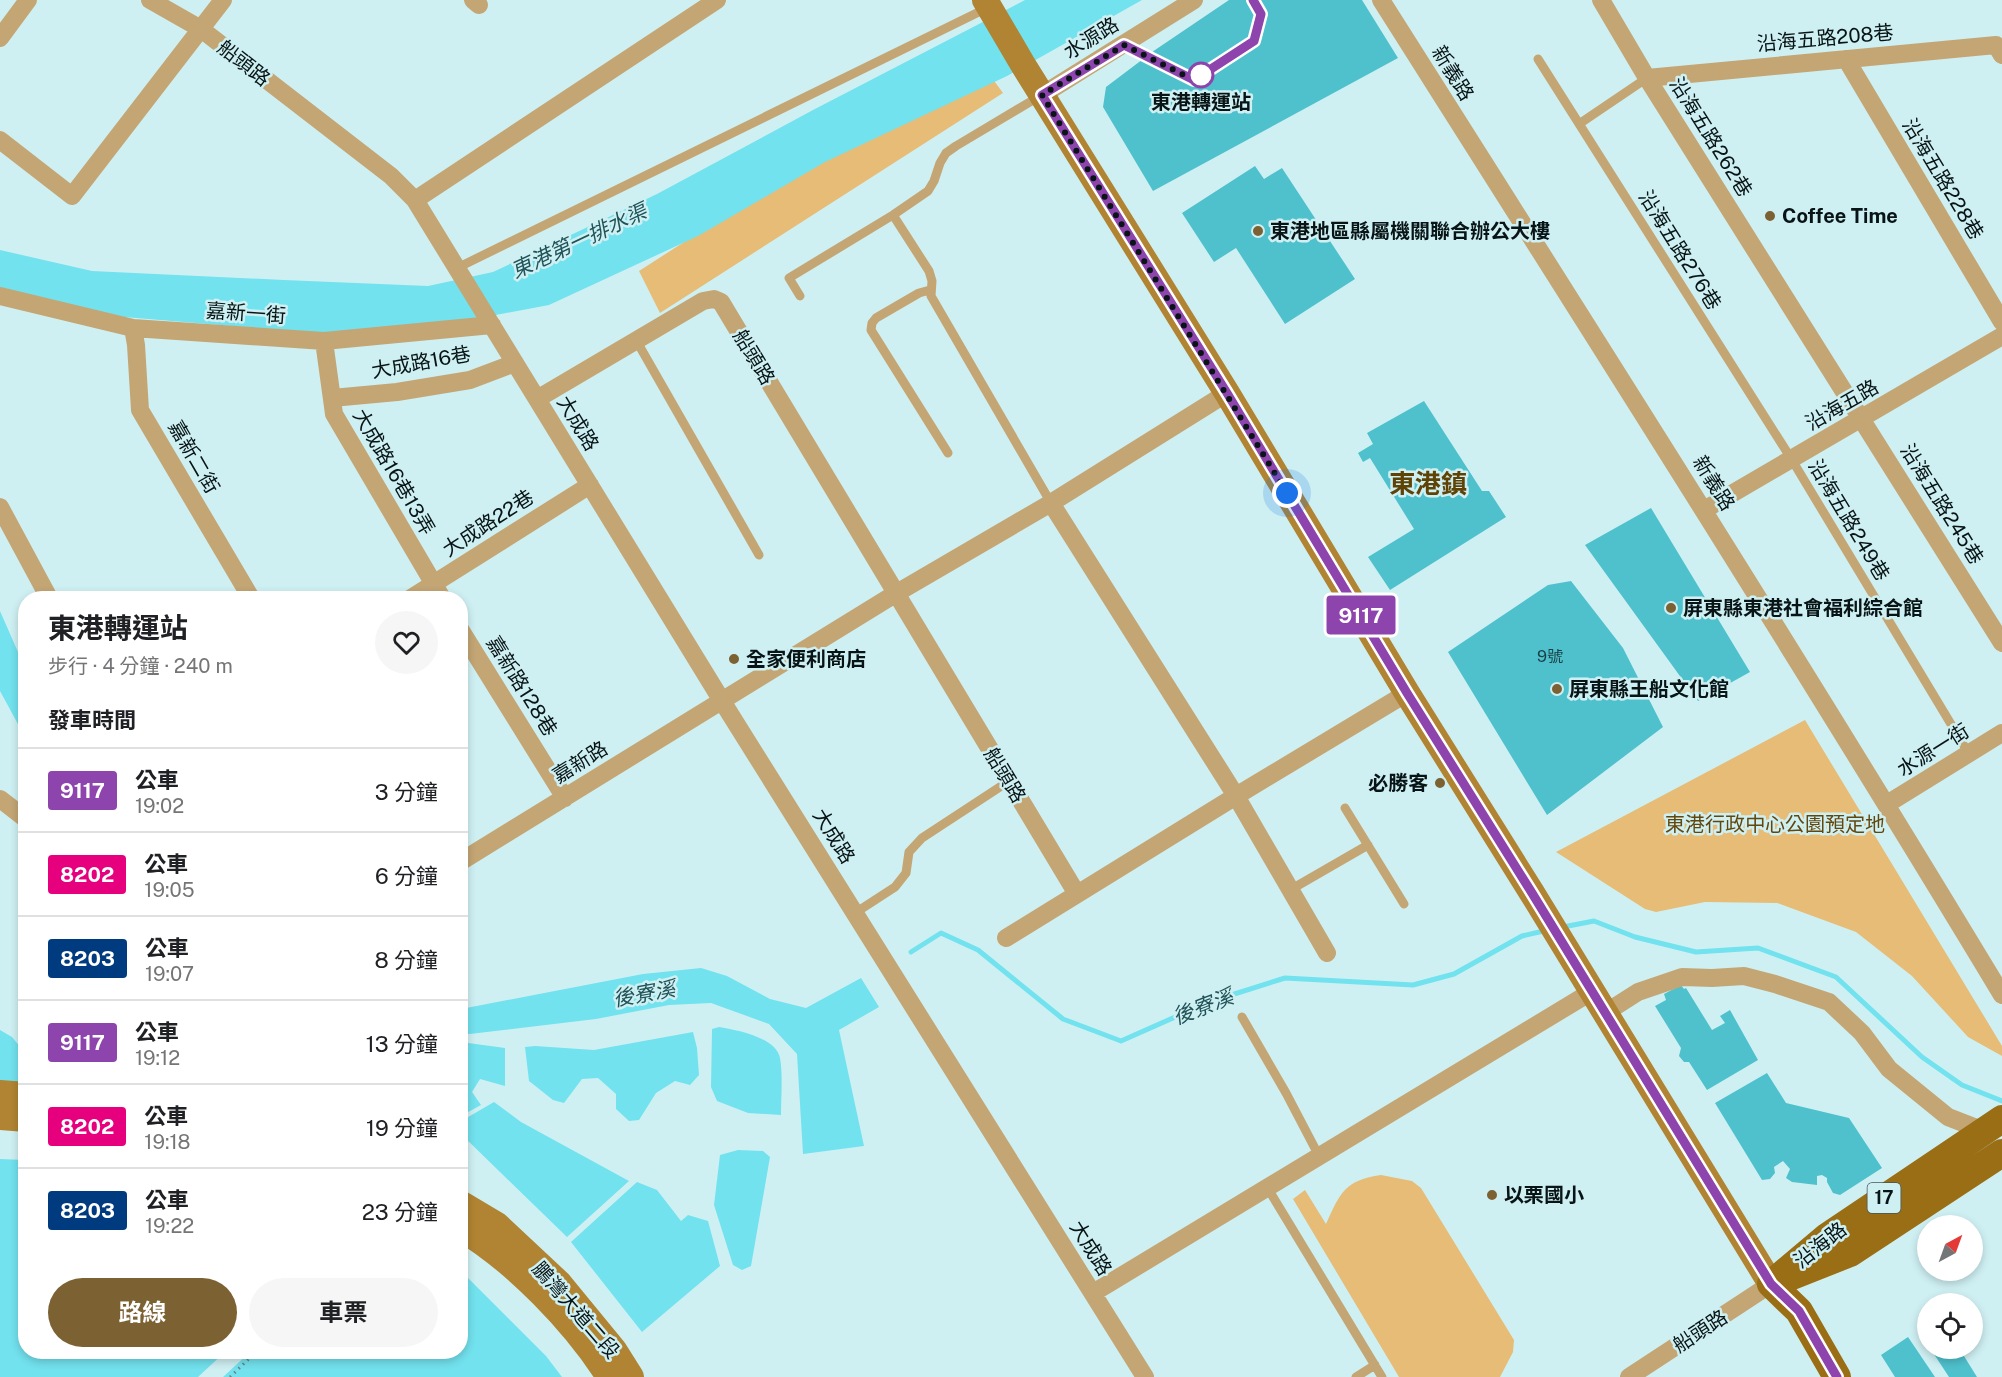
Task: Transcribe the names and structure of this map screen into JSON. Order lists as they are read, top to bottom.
{
  "streets": {
    "main road": ["17", "沿海路", "鵬灣大道二段"],
    "street": [
      "水源路",
      "沿海五路208巷",
      "船頭路",
      "新義路",
      "沿海五路262巷",
      "沿海五路228巷",
      "嘉新一街",
      "大成路16巷",
      "沿海五路",
      "大成路",
      "嘉新二街",
      "大成路16巷13弄",
      "沿海五路245巷",
      "大成路22巷",
      "嘉新路128巷",
      "水源一街",
      "嘉新路"
    ],
    "lane": ["沿海五路276巷", "沿海五路249巷"]
  },
  "crossings": [
    ["沿海五路208巷", "沿海五路262巷"],
    ["沿海五路208巷", "沿海五路228巷"],
    ["船頭路", "嘉新一街"],
    ["船頭路", "大成路"],
    ["船頭路", "沿海路"],
    ["新義路", "沿海五路"],
    ["新義路", "水源一街"],
    ["沿海五路262巷", "沿海五路"],
    ["沿海五路262巷", "沿海五路245巷"],
    ["沿海五路276巷", "沿海五路"],
    ["沿海五路276巷", "沿海五路249巷"],
    ["嘉新一街", "大成路"],
    ["嘉新一街", "嘉新二街"],
    ["嘉新一街", "大成路16巷13弄"],
    ["大成路16巷", "大成路"],
    ["大成路16巷", "大成路16巷13弄"],
    ["沿海五路", "沿海五路245巷"],
    ["沿海五路", "沿海五路249巷"],
    ["大成路", "大成路22巷"],
    ["大成路", "嘉新路"],
    ["沿海五路249巷", "水源一街"],
    ["嘉新路128巷", "嘉新路"]
  ],
  "districts": ["東港鎮"],
  "water": ["東港第一排水渠", "後寮溪"],
  "parks": ["東港行政中心公園預定地"],
  "places": [
    "東港轉運站",
    "Coffee Time",
    "東港地區縣屬機關聯合辦公大樓",
    "屏東縣東港社會福利綜合館",
    "全家便利商店",
    "屏東縣王船文化館",
    "必勝客",
    "以栗國小"
  ],
  "lines": ["bus line 9117"],
  "house_numbers": ["9號"],
  "north": "top right",
  "page": {
    "on_map": "9117",
    "heading": [
      ["東港轉運站", "步行 · 4 分鐘 · 240 m"],
      "發車時間"
    ],
    "list": [
      {
        "mark": "9117",
        "name": "公車",
        "note": "19:02",
        "value": "3 分鐘"
      },
      {
        "mark": "8202",
        "name": "公車",
        "note": "19:05",
        "value": "6 分鐘"
      },
      {
        "mark": "8203",
        "name": "公車",
        "note": "19:07",
        "value": "8 分鐘"
      },
      {
        "mark": "9117",
        "name": "公車",
        "note": "19:12",
        "value": "13 分鐘"
      },
      {
        "mark": "8202",
        "name": "公車",
        "note": "19:18",
        "value": "19 分鐘"
      },
      {
        "mark": "8203",
        "name": "公車",
        "note": "19:22",
        "value": "23 分鐘"
      }
    ],
    "buttons": ["路線", "車票"]
  }
}
